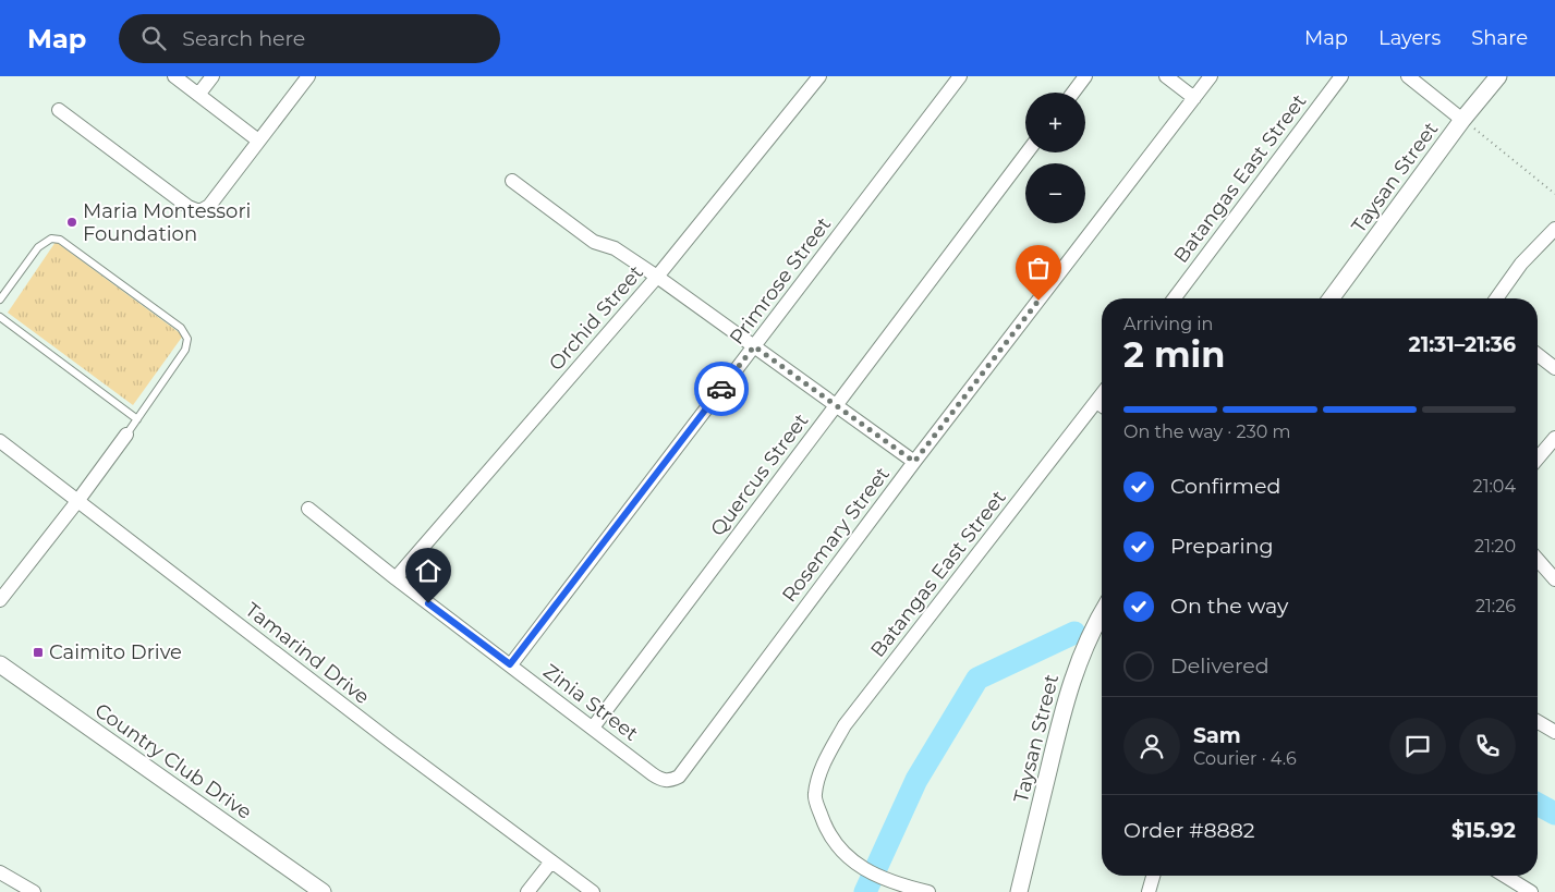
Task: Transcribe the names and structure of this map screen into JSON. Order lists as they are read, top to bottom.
{
  "streets": {
    "street": [
      "Taysan Street",
      "Batangas East Street",
      "Primrose Street",
      "Orchid Street",
      "Quercus Street",
      "Rosemary Street",
      "Tamarind Drive",
      "Zinia Street",
      "Country Club Drive"
    ]
  },
  "crossings": [
    ["Primrose Street", "Zinia Street"],
    ["Orchid Street", "Zinia Street"],
    ["Quercus Street", "Zinia Street"],
    ["Rosemary Street", "Zinia Street"]
  ],
  "places": {
    "other": ["Maria Montessori Foundation"],
    "transit": ["Caimito Drive"]
  },
  "page": {
    "header": "Map",
    "search": "Search here",
    "nav": ["Map", "Layers", "Share"],
    "map_buttons": ["+", "−"],
    "heading": ["2 min", "Arriving in", "21:31–21:36"],
    "panel": [
      "Sam",
      "Courier · 4.6",
      "Order #8882",
      "$15.92"
    ],
    "bar": "On the way · 230 m",
    "list": [
      ["Confirmed", "21:04"],
      ["Preparing", "21:20"],
      ["On the way", "21:26"],
      "Delivered"
    ]
  }
}
